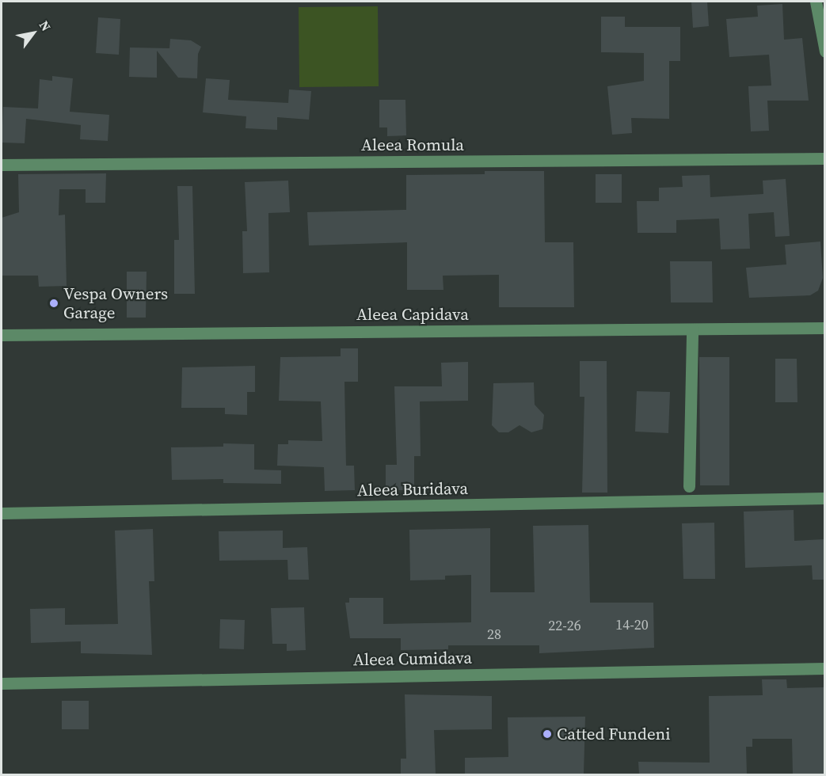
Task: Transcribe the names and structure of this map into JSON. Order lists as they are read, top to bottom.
{
  "streets": {
    "street": [
      "Aleea Romula",
      "Aleea Capidava",
      "Aleea Buridava",
      "Aleea Cumidava"
    ]
  },
  "places": ["Vespa Owners Garage", "Catted Fundeni"],
  "house_numbers": ["14-20", "22-26", "28"],
  "north": "top right"
}
